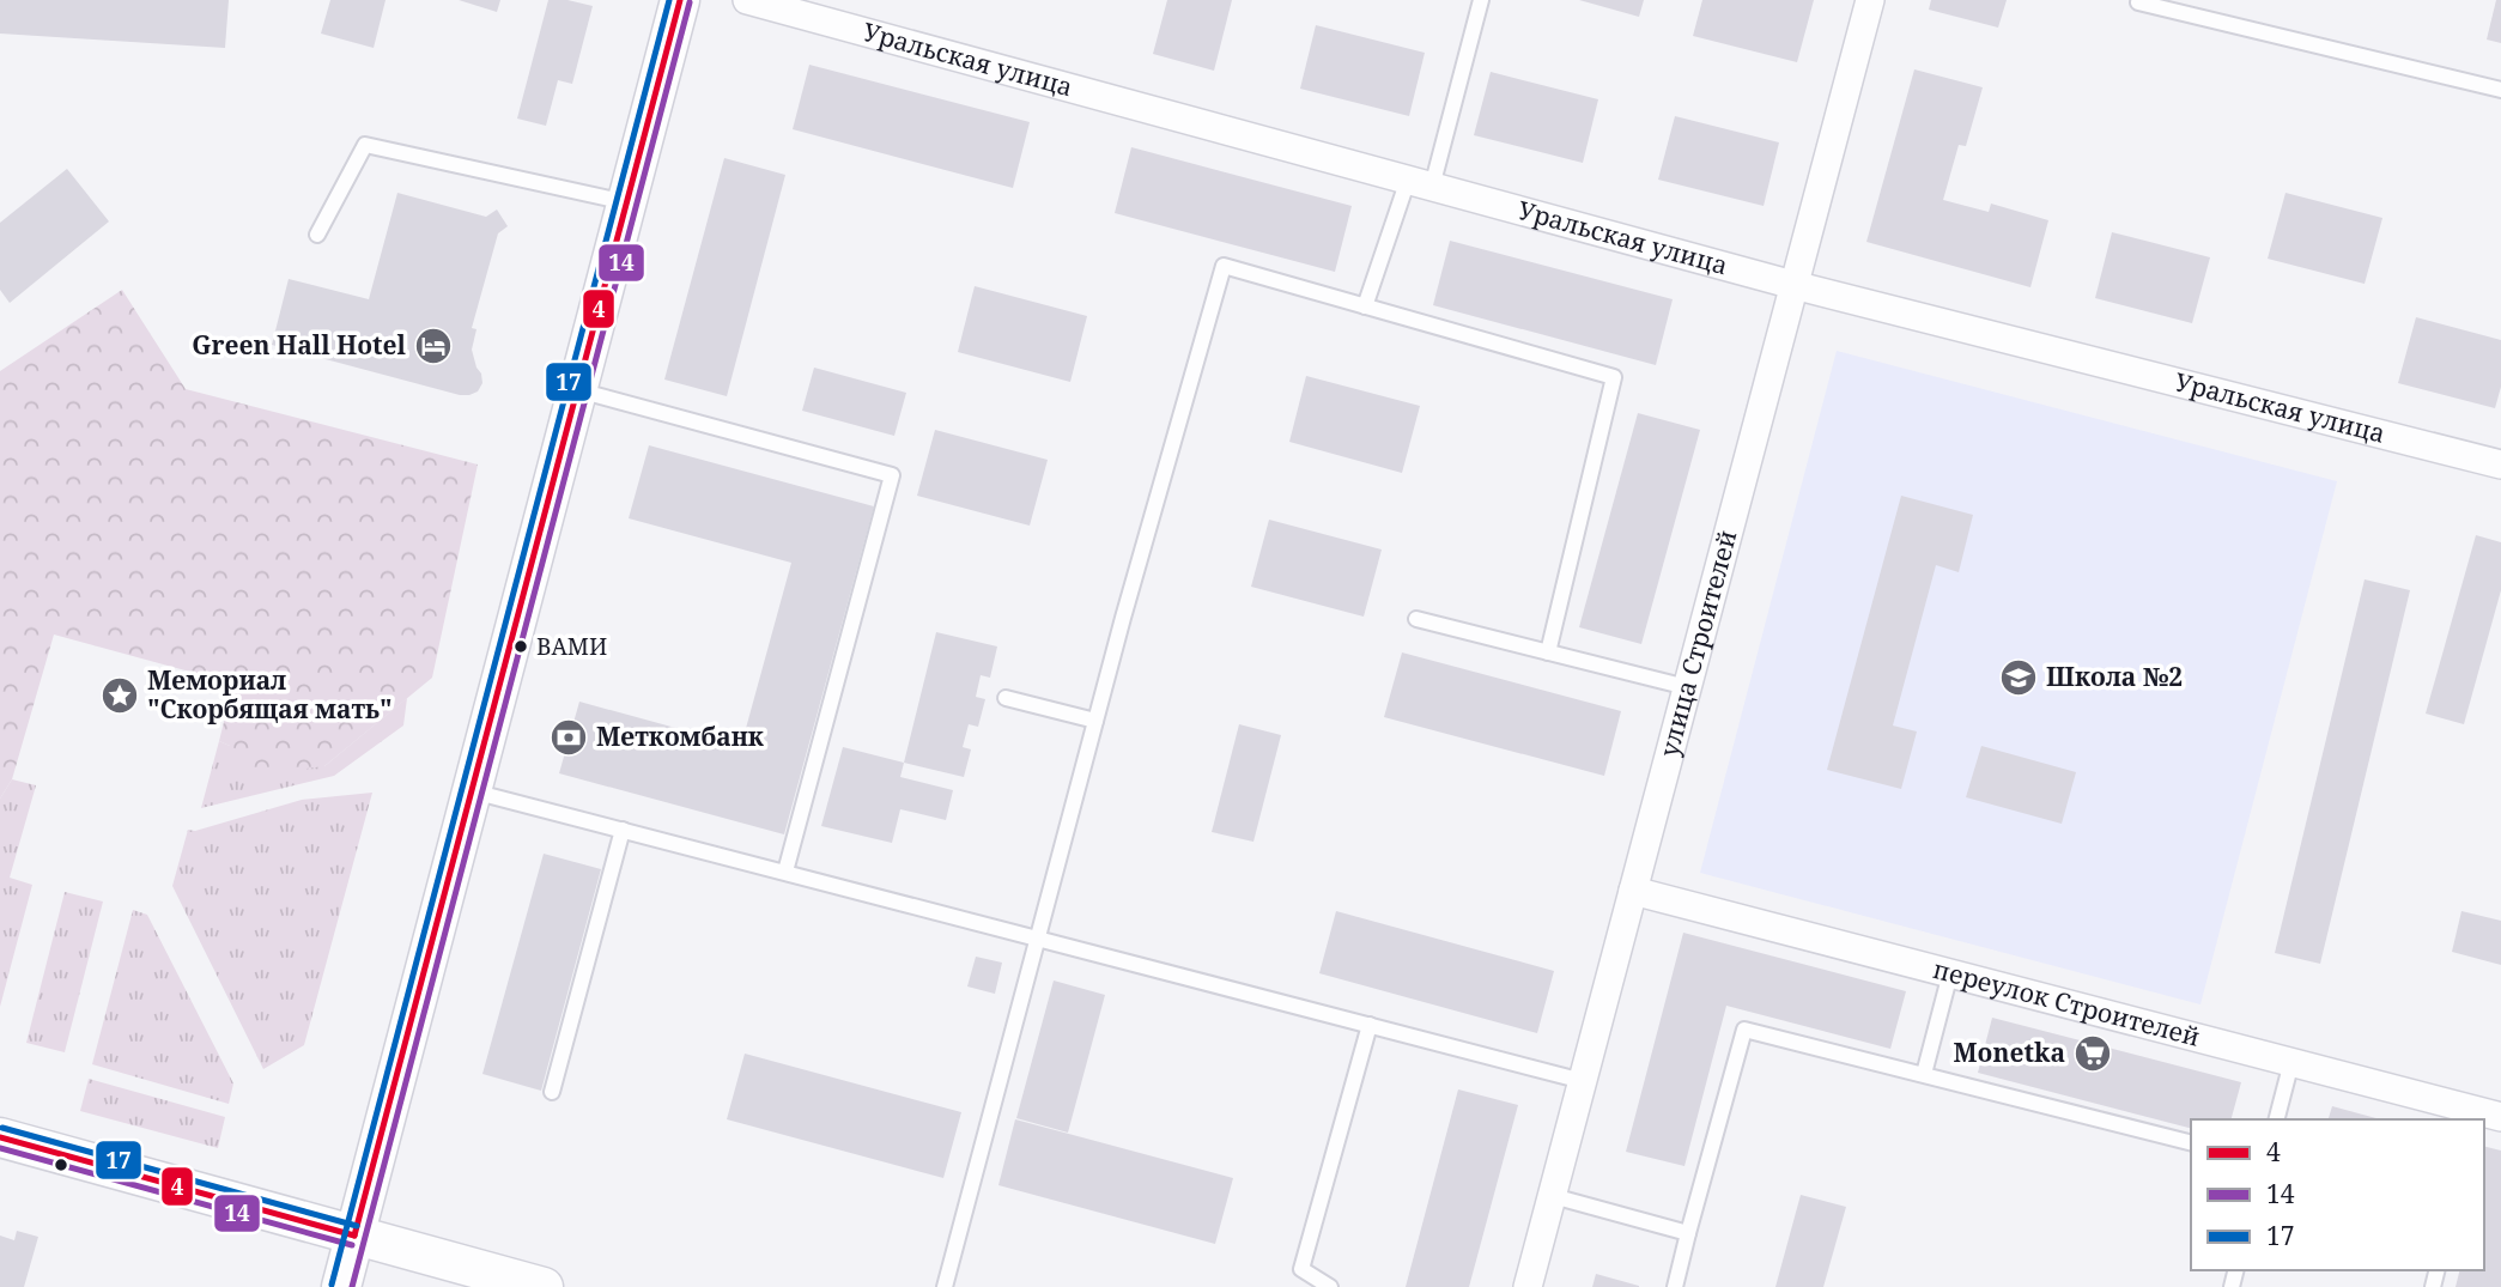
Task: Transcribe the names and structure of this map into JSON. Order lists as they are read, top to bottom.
{
  "streets": {
    "street": ["Уральская улица", "улица Строителей", "переулок Строителей"]
  },
  "crossings": [
    ["Уральская улица", "улица Строителей"],
    ["улица Строителей", "переулок Строителей"]
  ],
  "places": {
    "hotel": ["Green Hall Hotel"],
    "other": ["ВАМИ"],
    "school or university": ["Школа №2"],
    "place": ["Мемориал \"Скорбящая мать\""],
    "bank": ["Меткомбанк"],
    "supermarket": ["Monetka"]
  },
  "lines": ["transit line 4", "transit line 17", "transit line 14"],
  "legend": ["4", "14", "17"]
}
